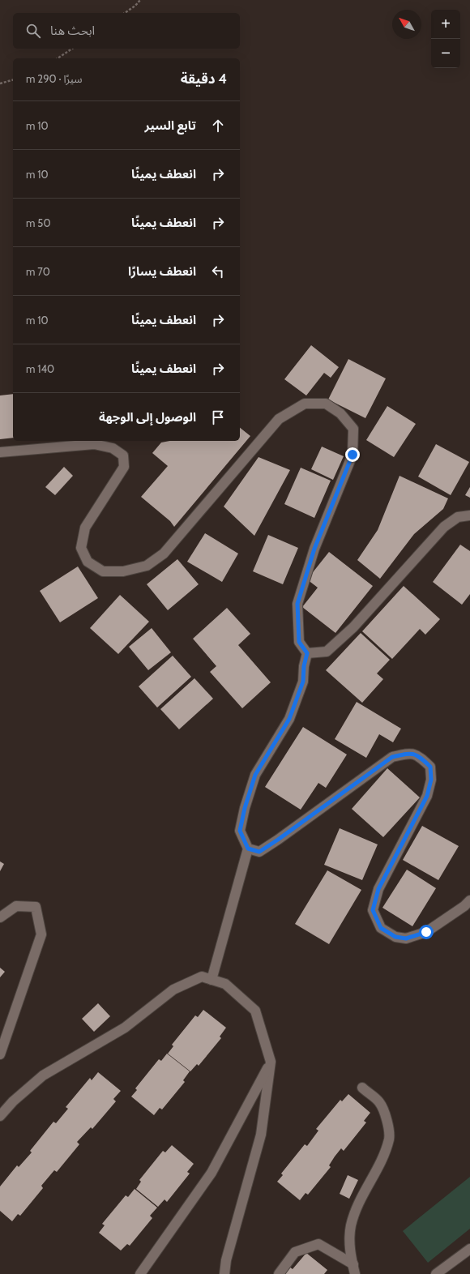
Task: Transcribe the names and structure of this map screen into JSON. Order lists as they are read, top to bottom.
{
  "north": "top left",
  "page": {
    "map_buttons": ["+", "−"],
    "search": "ابحث هنا",
    "heading": ["4 دقيقة", "سيرًا · 290 m"],
    "list": [
      ["تابع السير", "10 m"],
      ["انعطف يمينًا", "10 m"],
      ["انعطف يمينًا", "50 m"],
      ["انعطف يسارًا", "70 m"],
      ["انعطف يمينًا", "10 m"],
      ["انعطف يمينًا", "140 m"],
      "الوصول إلى الوجهة"
    ]
  }
}
